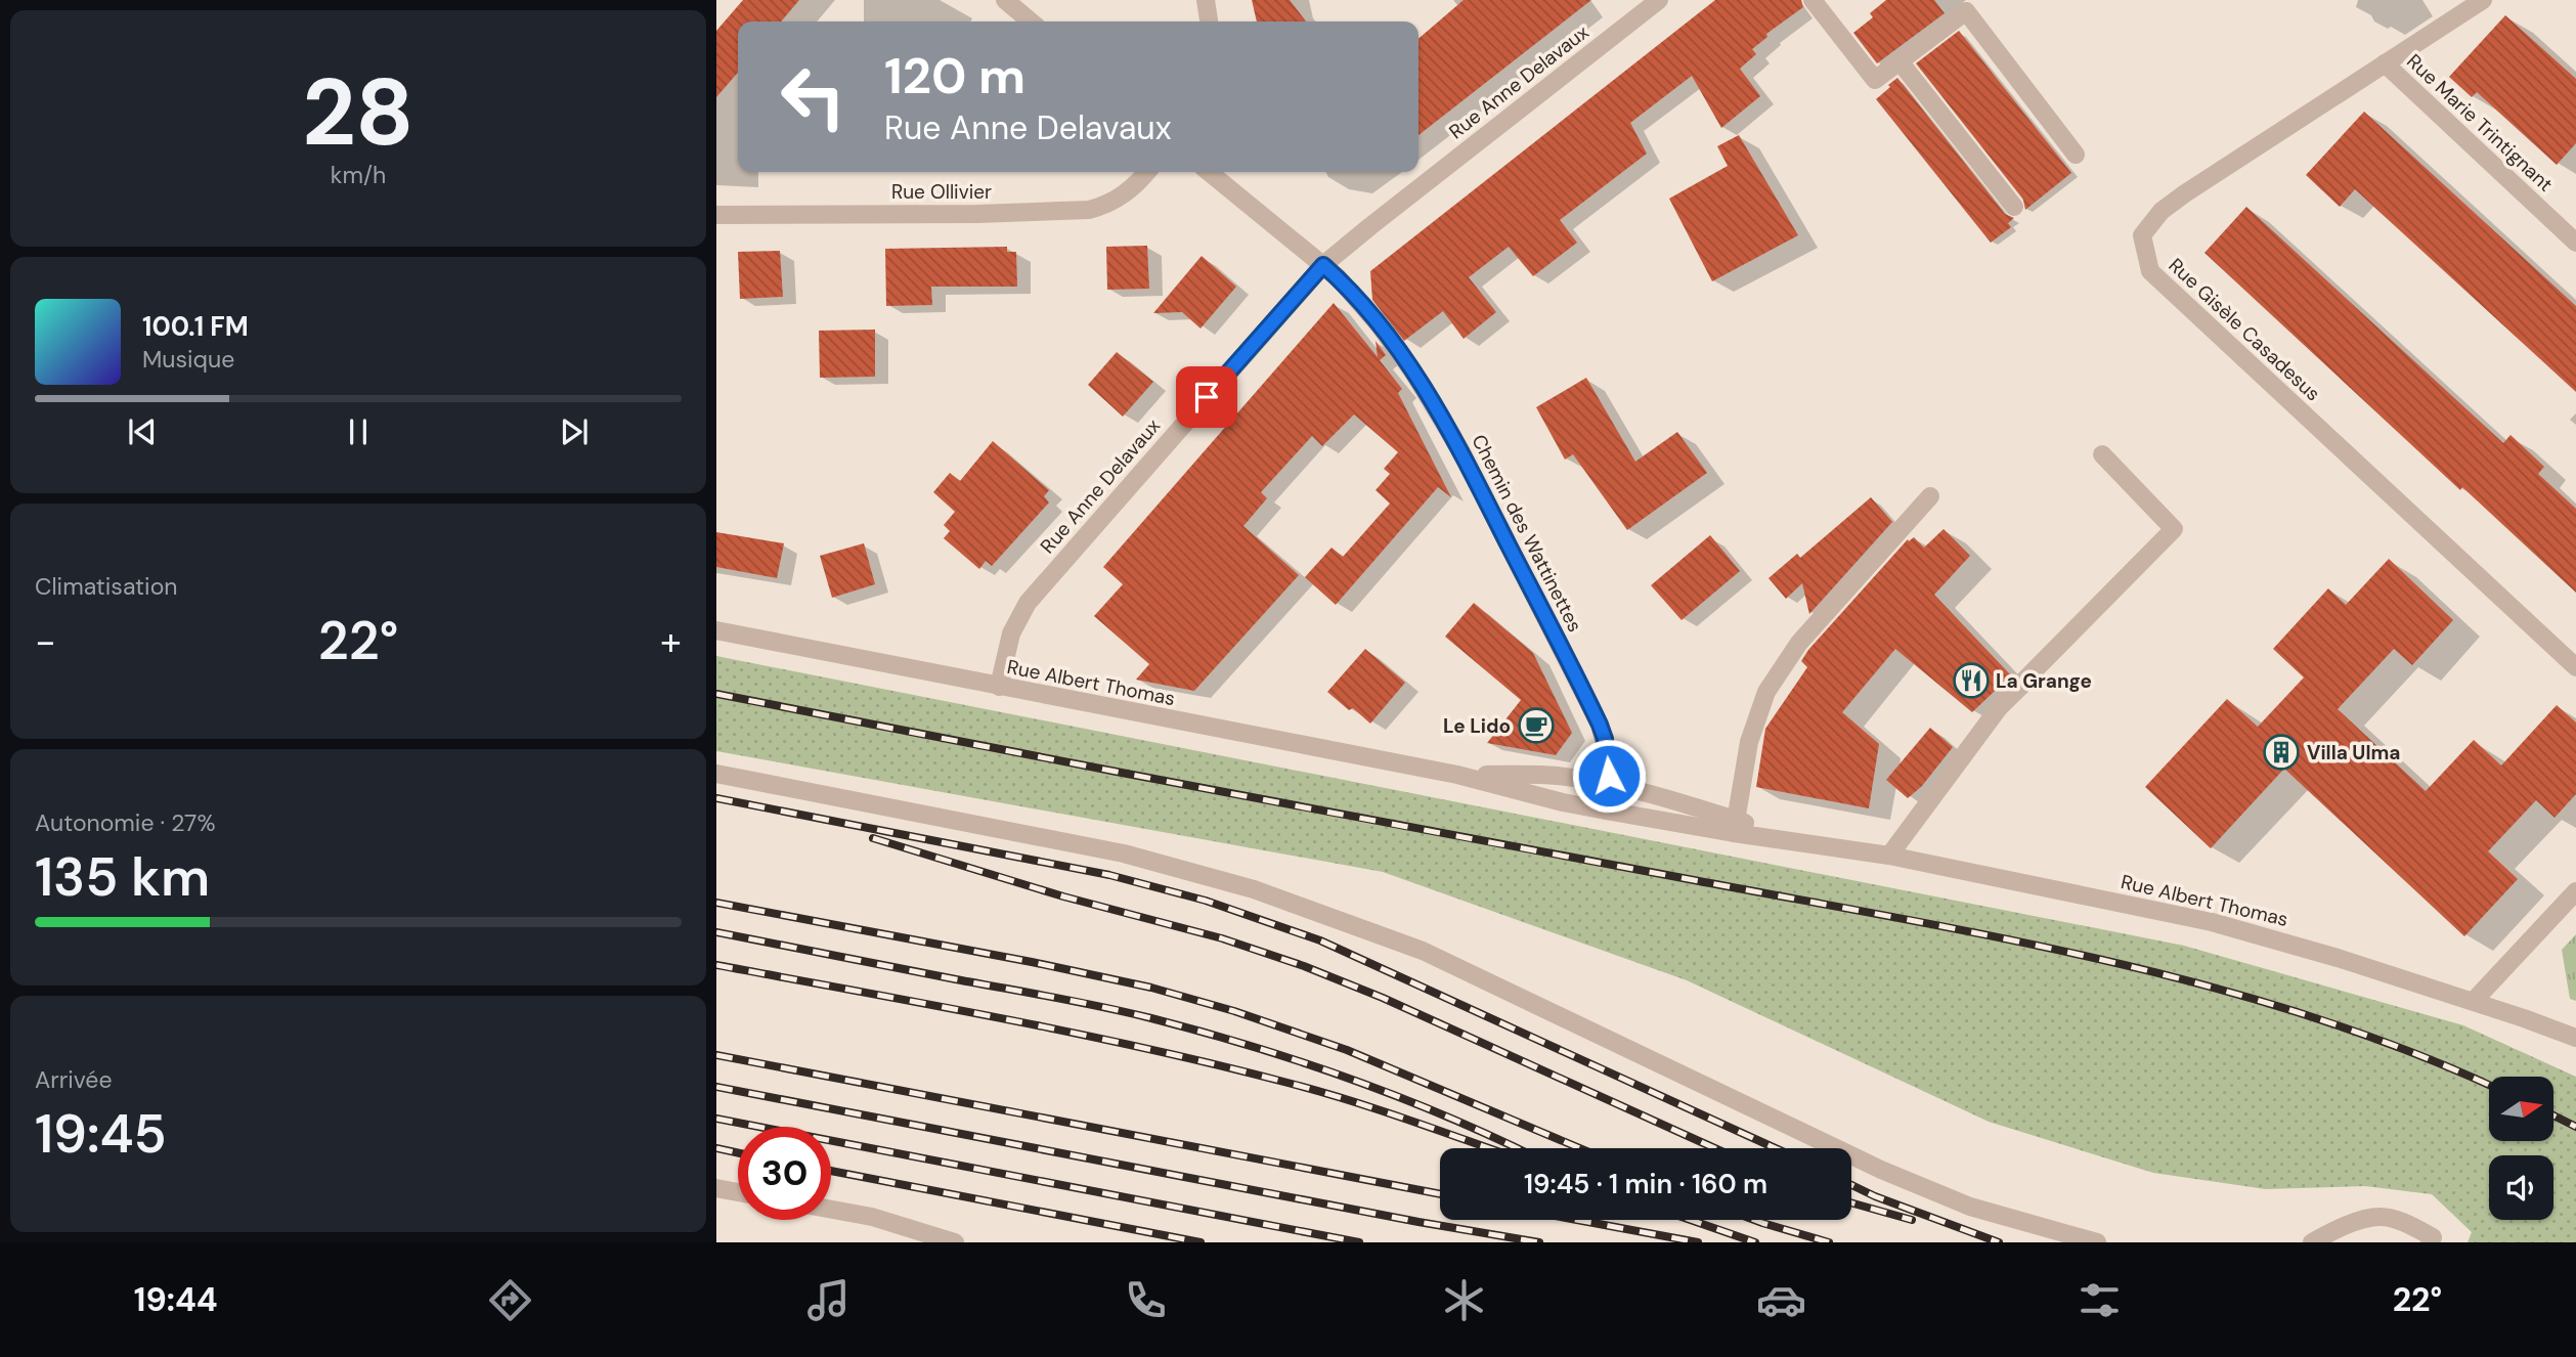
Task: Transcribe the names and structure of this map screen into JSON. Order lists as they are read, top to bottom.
{
  "streets": {
    "street": [
      "Rue Anne Delavaux",
      "Rue Marie Trintignant",
      "Rue Ollivier",
      "Rue Gisèle Casadesus",
      "Chemin des Wattinettes",
      "Rue Albert Thomas"
    ]
  },
  "crossings": [
    ["Rue Anne Delavaux", "Chemin des Wattinettes"],
    ["Rue Anne Delavaux", "Rue Albert Thomas"],
    ["Rue Marie Trintignant", "Rue Gisèle Casadesus"],
    ["Chemin des Wattinettes", "Rue Albert Thomas"]
  ],
  "places": {
    "restaurant": ["La Grange"],
    "cafe": ["Le Lido"],
    "building": ["Villa Ulma"]
  },
  "north": "right",
  "page": {
    "tile": [
      ["28", "km/h"],
      "Climatisation",
      ["Autonomie · 27%", "135 km"],
      ["Arrivée", "19:45"]
    ],
    "turn": ["120 m", "Rue Anne Delavaux"],
    "song": ["100.1 FM", "Musique"],
    "heat": ["−", "22°", "+"],
    "limit": "30",
    "trip": "19:45 · 1 min · 160 m",
    "tabs": ["19:44", "22°"]
  }
}
